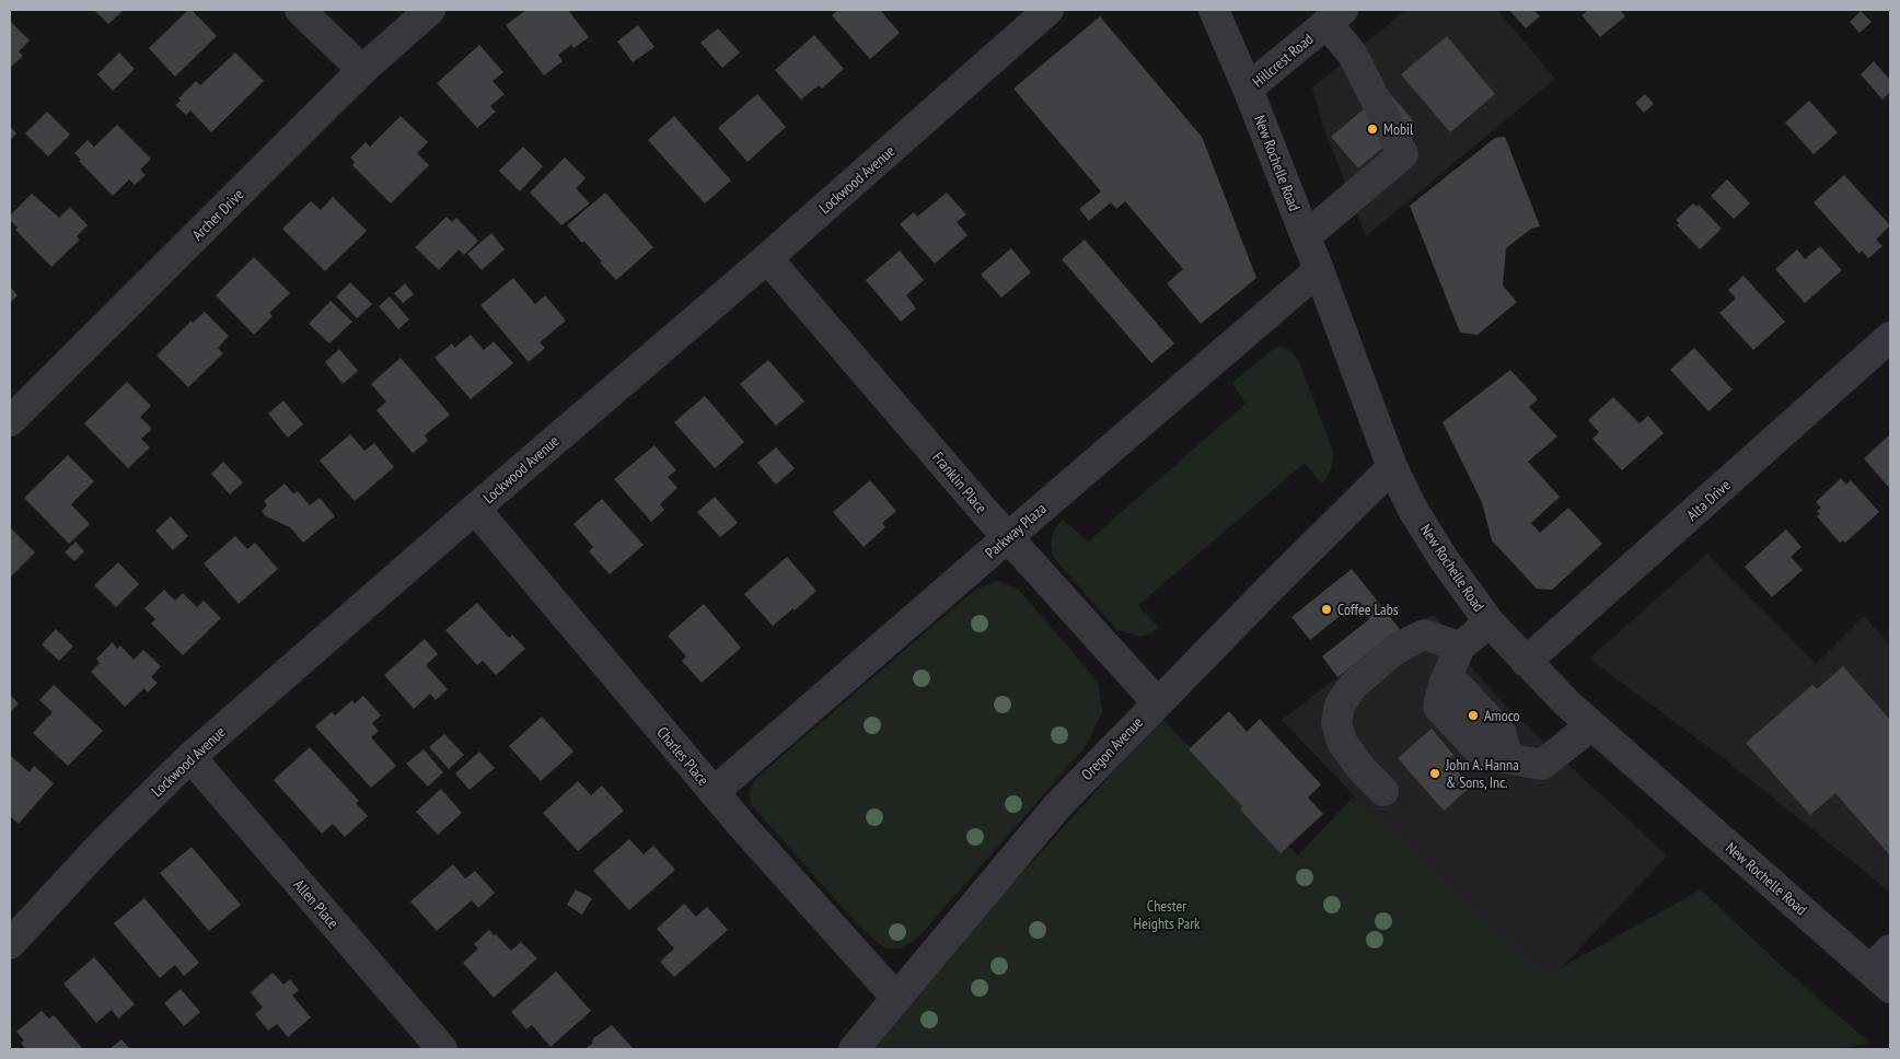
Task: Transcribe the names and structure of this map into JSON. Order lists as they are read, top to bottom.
{
  "streets": {
    "street": [
      "Hillcrest Road",
      "New Rochelle Road",
      "Lockwood Avenue",
      "Archer Drive",
      "Franklin Place",
      "Alta Drive",
      "Parkway Plaza",
      "Oregon Avenue",
      "Charles Place",
      "Allen Place"
    ]
  },
  "crossings": [
    ["Hillcrest Road", "New Rochelle Road"],
    ["New Rochelle Road", "Alta Drive"],
    ["New Rochelle Road", "Parkway Plaza"],
    ["New Rochelle Road", "Oregon Avenue"],
    ["Lockwood Avenue", "Franklin Place"],
    ["Lockwood Avenue", "Charles Place"],
    ["Lockwood Avenue", "Allen Place"],
    ["Franklin Place", "Parkway Plaza"],
    ["Franklin Place", "Oregon Avenue"],
    ["Parkway Plaza", "Charles Place"],
    ["Oregon Avenue", "Charles Place"]
  ],
  "parks": ["Chester Heights Park"],
  "places": [
    "Mobil",
    "Coffee Labs",
    "Amoco",
    "John A. Hanna & Sons, Inc."
  ]
}
